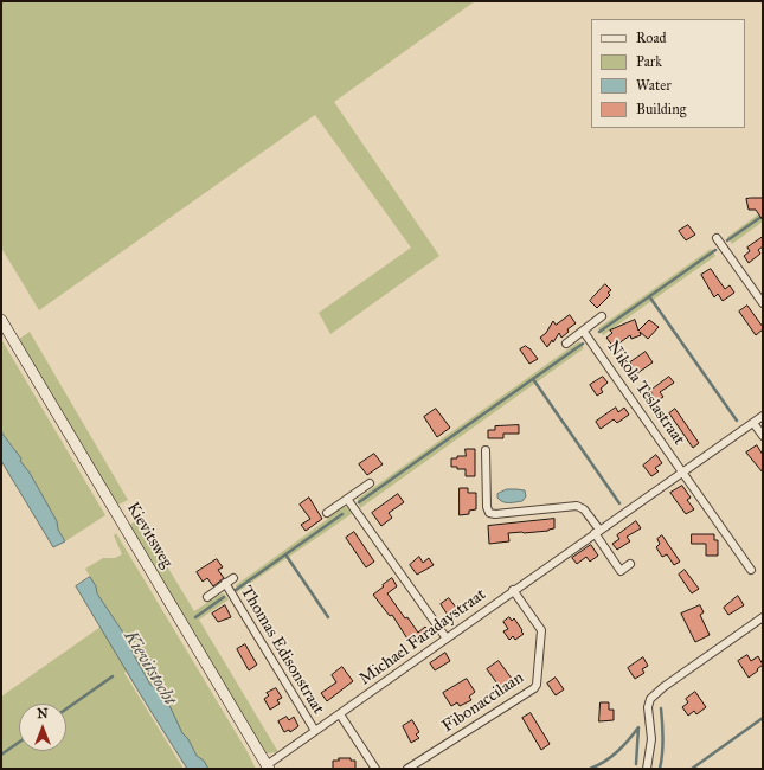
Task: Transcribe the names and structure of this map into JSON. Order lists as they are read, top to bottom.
{
  "streets": {
    "street": [
      "Nikola Teslastraat",
      "Kievitsweg",
      "Michael Faradaystraat",
      "Thomas Edisonstraat",
      "Fibonaccilaan"
    ]
  },
  "crossings": [
    ["Nikola Teslastraat", "Michael Faradaystraat"],
    ["Kievitsweg", "Michael Faradaystraat"],
    ["Michael Faradaystraat", "Thomas Edisonstraat"],
    ["Michael Faradaystraat", "Fibonaccilaan"]
  ],
  "water": ["Kievitstocht"],
  "legend": [
    "Road",
    "Park",
    "Water",
    "Building"
  ],
  "north": "top"
}
